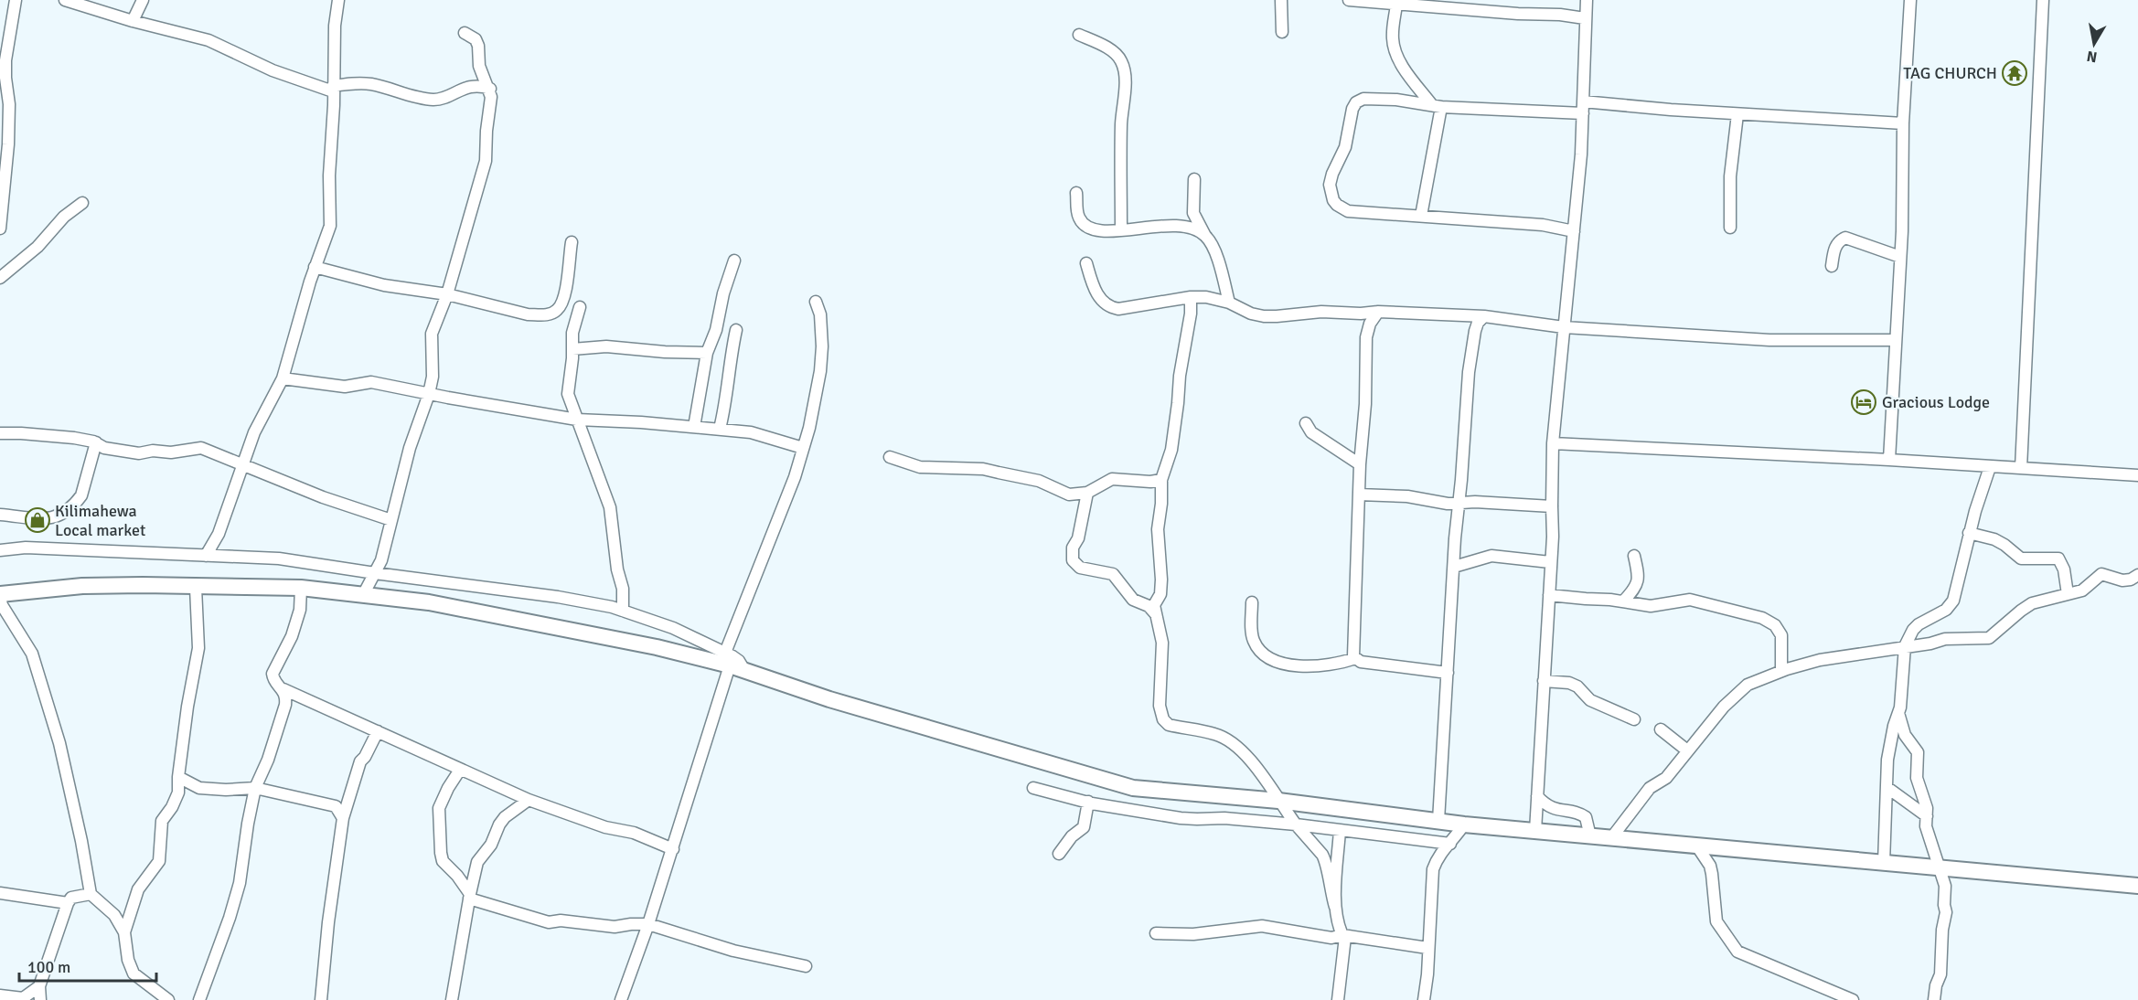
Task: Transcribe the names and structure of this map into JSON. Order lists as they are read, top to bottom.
{
  "places": {
    "temple": ["TAG CHURCH"],
    "hotel": ["Gracious Lodge"],
    "shop": ["Kilimahewa Local market"]
  },
  "scale_bar": "100 m",
  "north": "bottom"
}
